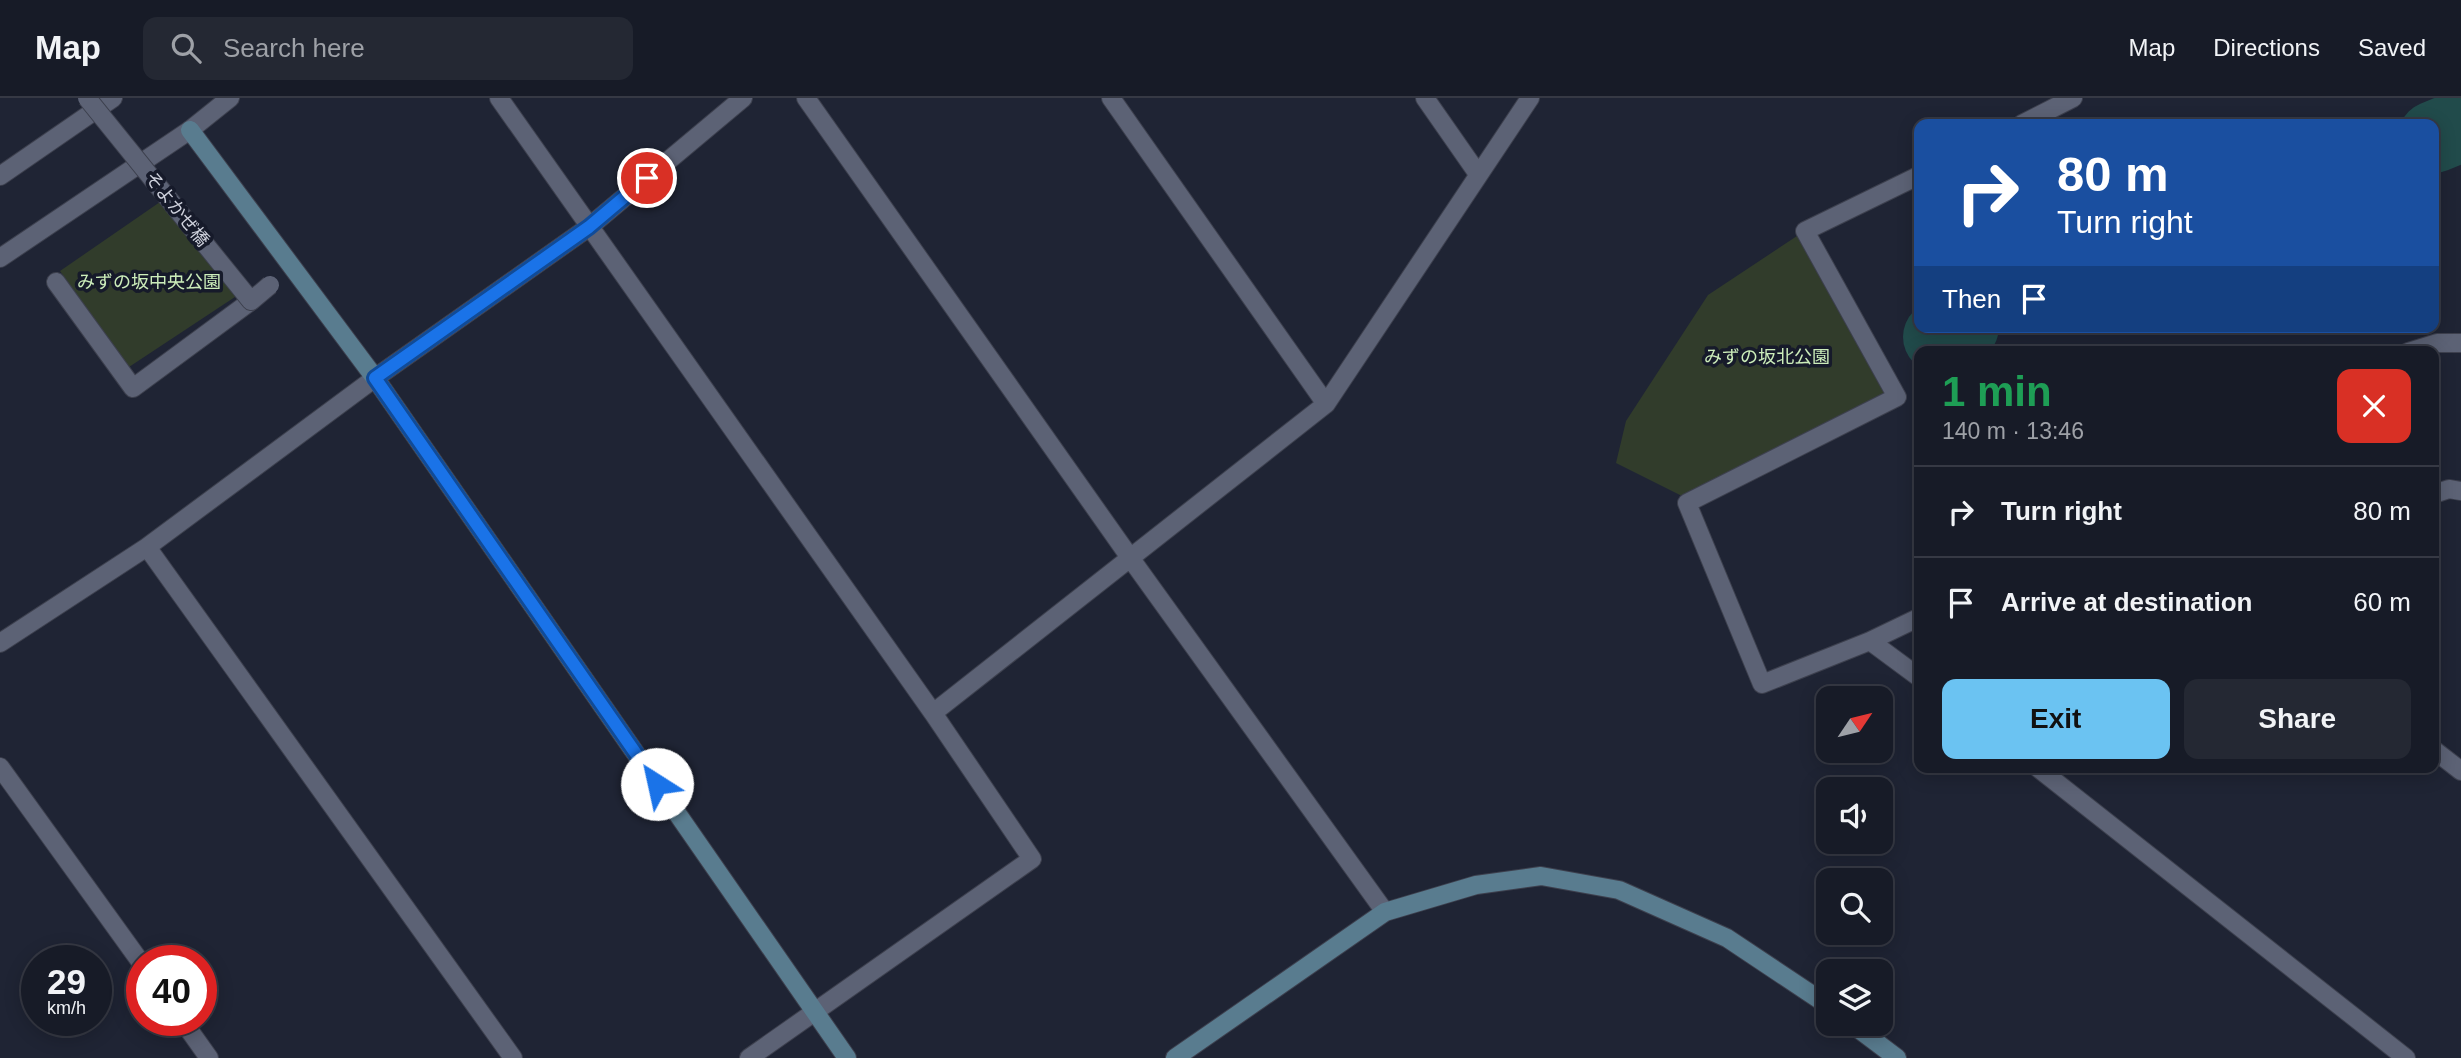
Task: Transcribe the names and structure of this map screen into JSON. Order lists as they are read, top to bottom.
{
  "streets": {
    "street": ["そよかぜ橋"]
  },
  "parks": ["みずの坂中央公園", "みずの坂北公園"],
  "north": "top right",
  "page": {
    "header": "Map",
    "search": "Search here",
    "nav": ["Map", "Directions", "Saved"],
    "turn": ["80 m", "Turn right"],
    "then": "Then",
    "heading": ["1 min", "140 m · 13:46"],
    "list": [
      {
        "name": "Turn right",
        "value": "80 m"
      },
      {
        "name": "Arrive at destination",
        "value": "60 m"
      }
    ],
    "buttons": ["Exit", "Share"],
    "speed": "29 km/h",
    "limit": "40"
  }
}
